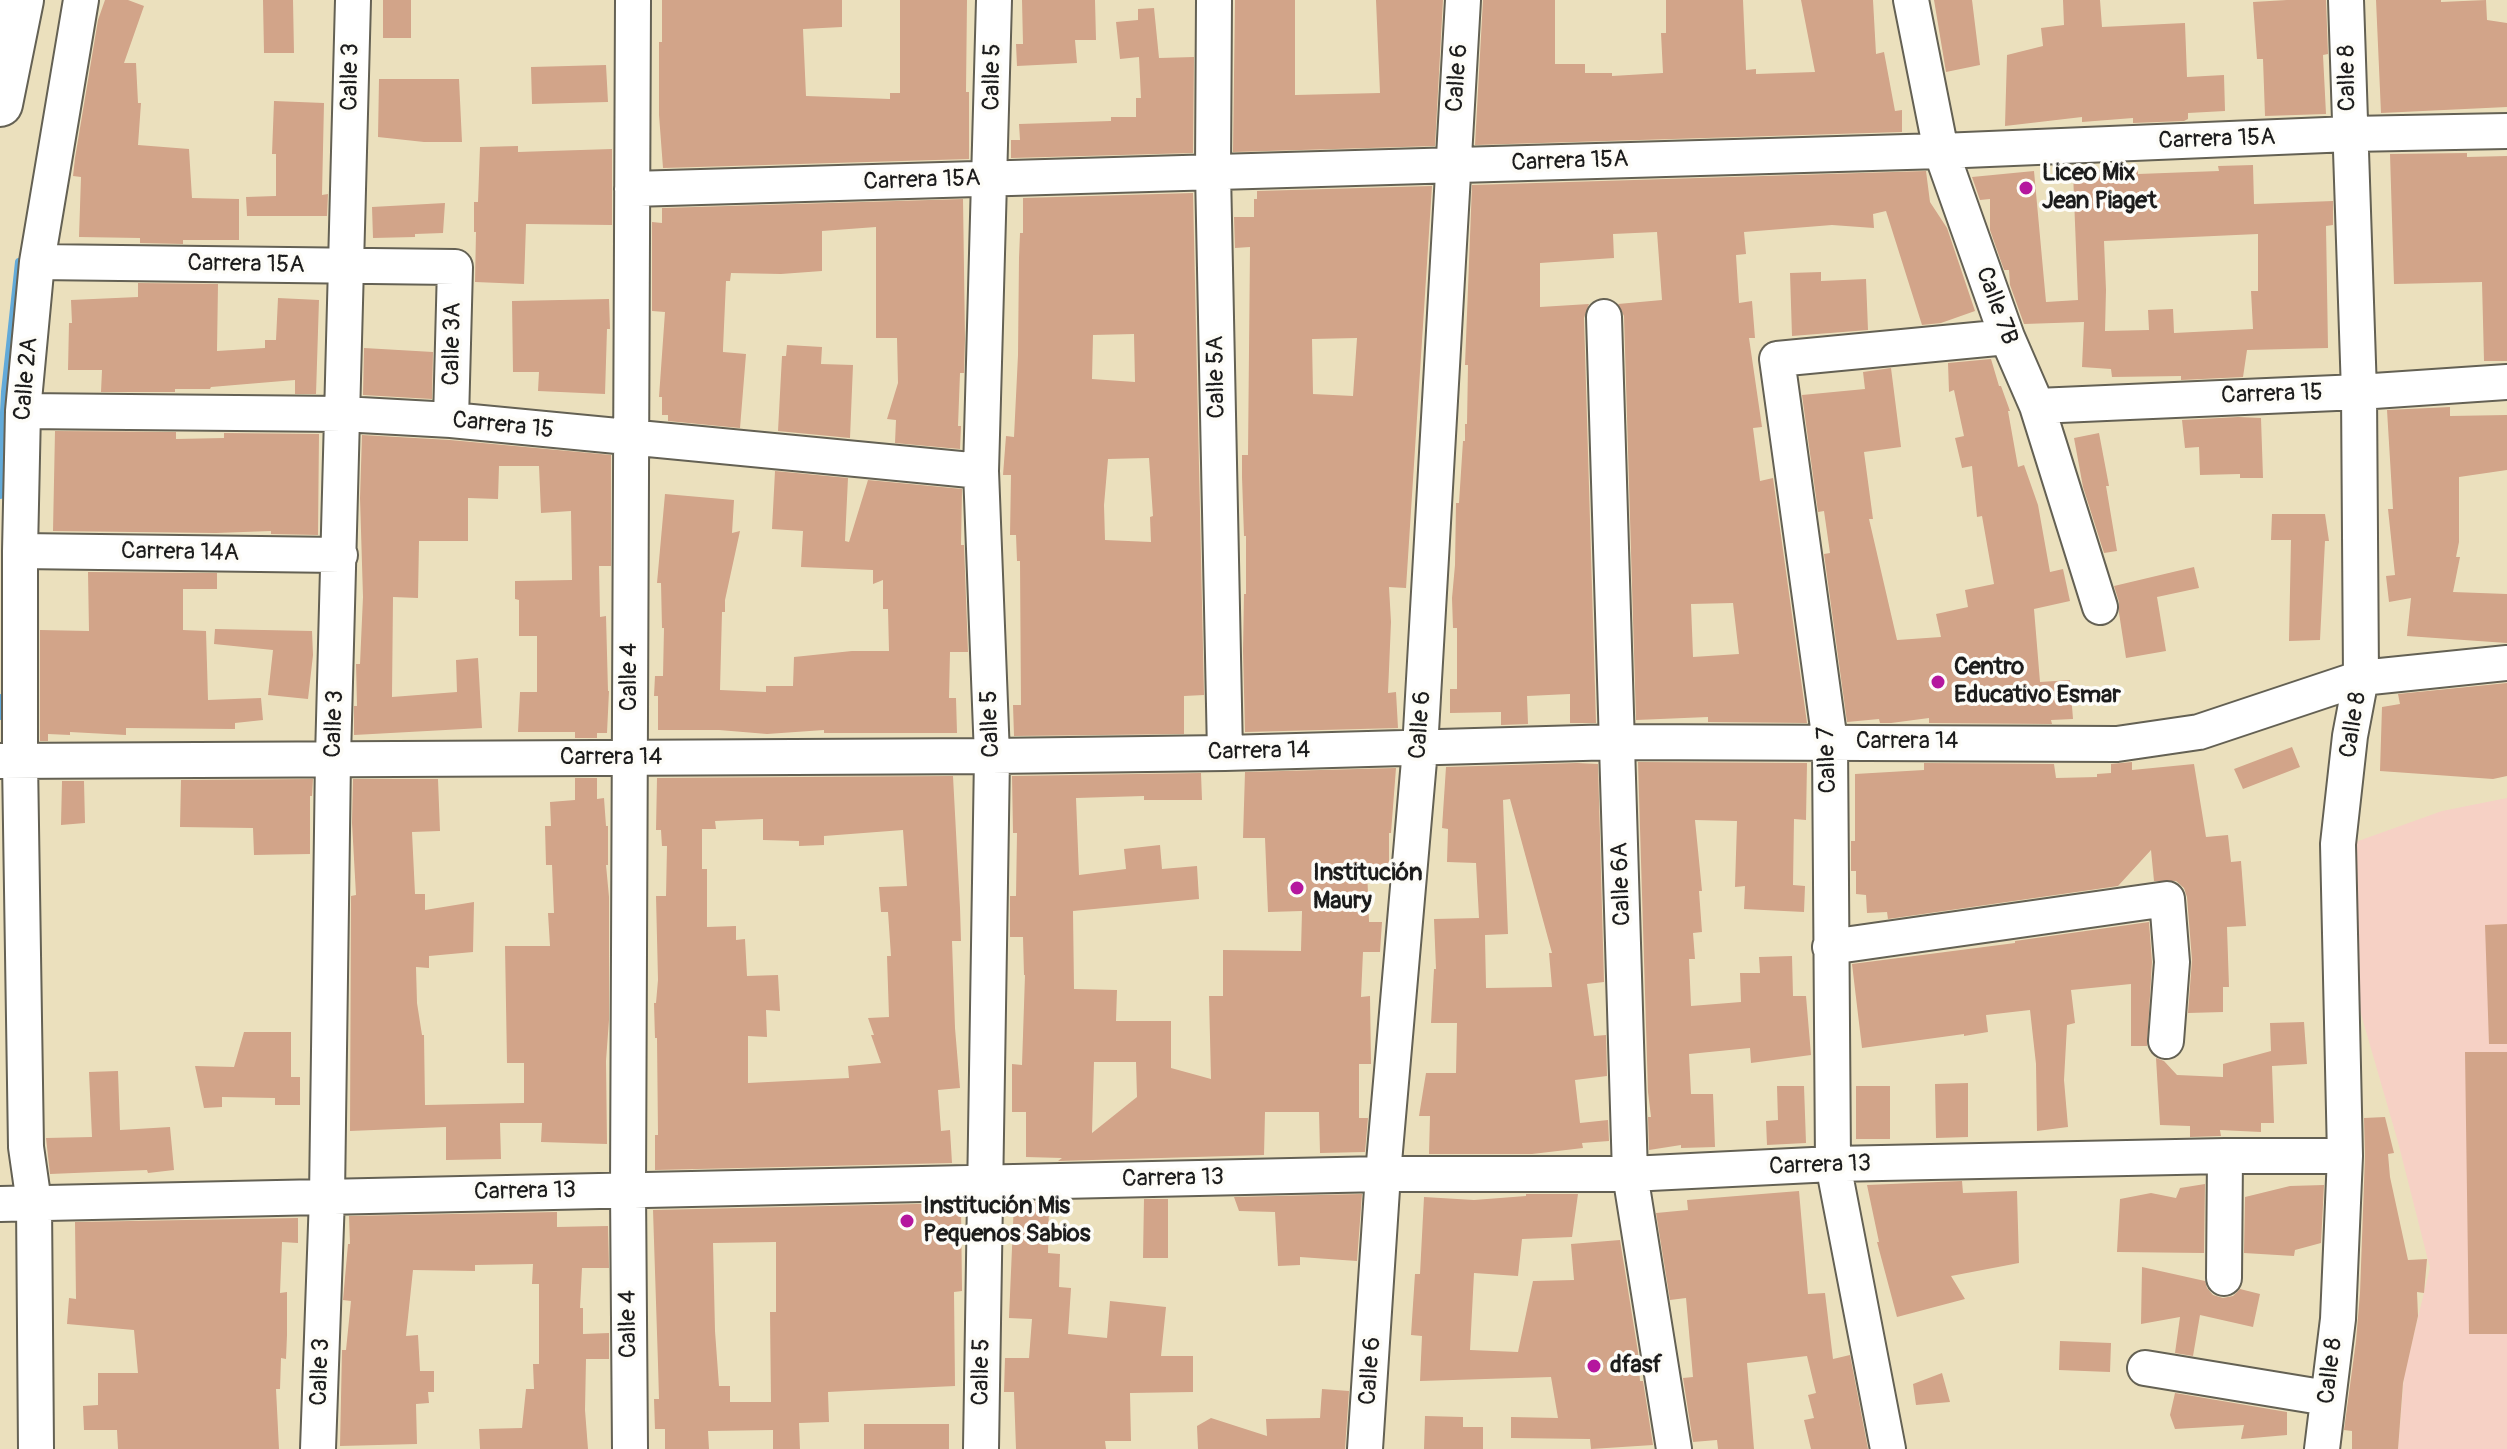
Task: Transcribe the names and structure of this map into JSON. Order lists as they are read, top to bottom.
{
  "streets": {
    "street": [
      "Calle 3",
      "Calle 5",
      "Calle 6",
      "Calle 8",
      "Carrera 15A",
      "Calle 7B",
      "Calle 3A",
      "Calle 5A",
      "Calle 2A",
      "Carrera 15",
      "Carrera 14A",
      "Calle 4",
      "Carrera 14",
      "Calle 7",
      "Calle 6A",
      "Carrera 13"
    ]
  },
  "crossings": [
    ["Calle 3", "Carrera 15A"],
    ["Calle 3", "Carrera 15"],
    ["Calle 3", "Carrera 14A"],
    ["Calle 3", "Carrera 14"],
    ["Calle 3", "Carrera 13"],
    ["Calle 5", "Carrera 15A"],
    ["Calle 5", "Carrera 15"],
    ["Calle 5", "Carrera 14"],
    ["Calle 5", "Carrera 13"],
    ["Calle 6", "Carrera 15A"],
    ["Calle 6", "Carrera 14"],
    ["Calle 6", "Carrera 13"],
    ["Calle 8", "Carrera 15A"],
    ["Calle 8", "Carrera 15"],
    ["Calle 8", "Carrera 14"],
    ["Calle 8", "Carrera 13"],
    ["Carrera 15A", "Calle 7B"],
    ["Carrera 15A", "Calle 3A"],
    ["Carrera 15A", "Calle 5A"],
    ["Carrera 15A", "Calle 2A"],
    ["Carrera 15A", "Calle 4"],
    ["Calle 7B", "Carrera 15"],
    ["Calle 7B", "Calle 7"],
    ["Calle 3A", "Carrera 15"],
    ["Calle 5A", "Carrera 14"],
    ["Calle 2A", "Carrera 15"],
    ["Calle 2A", "Carrera 14A"],
    ["Calle 2A", "Carrera 14"],
    ["Calle 2A", "Carrera 13"],
    ["Carrera 15", "Calle 4"],
    ["Calle 4", "Carrera 14"],
    ["Calle 4", "Carrera 13"],
    ["Carrera 14", "Calle 7"],
    ["Carrera 14", "Calle 6A"],
    ["Calle 7", "Carrera 13"],
    ["Calle 6A", "Carrera 13"]
  ],
  "places": [
    "Liceo Mix Jean Piaget",
    "Centro Educativo Esmar",
    "Institución Maury",
    "Institución Mis Pequenos Sabios",
    "dfasf"
  ]
}
